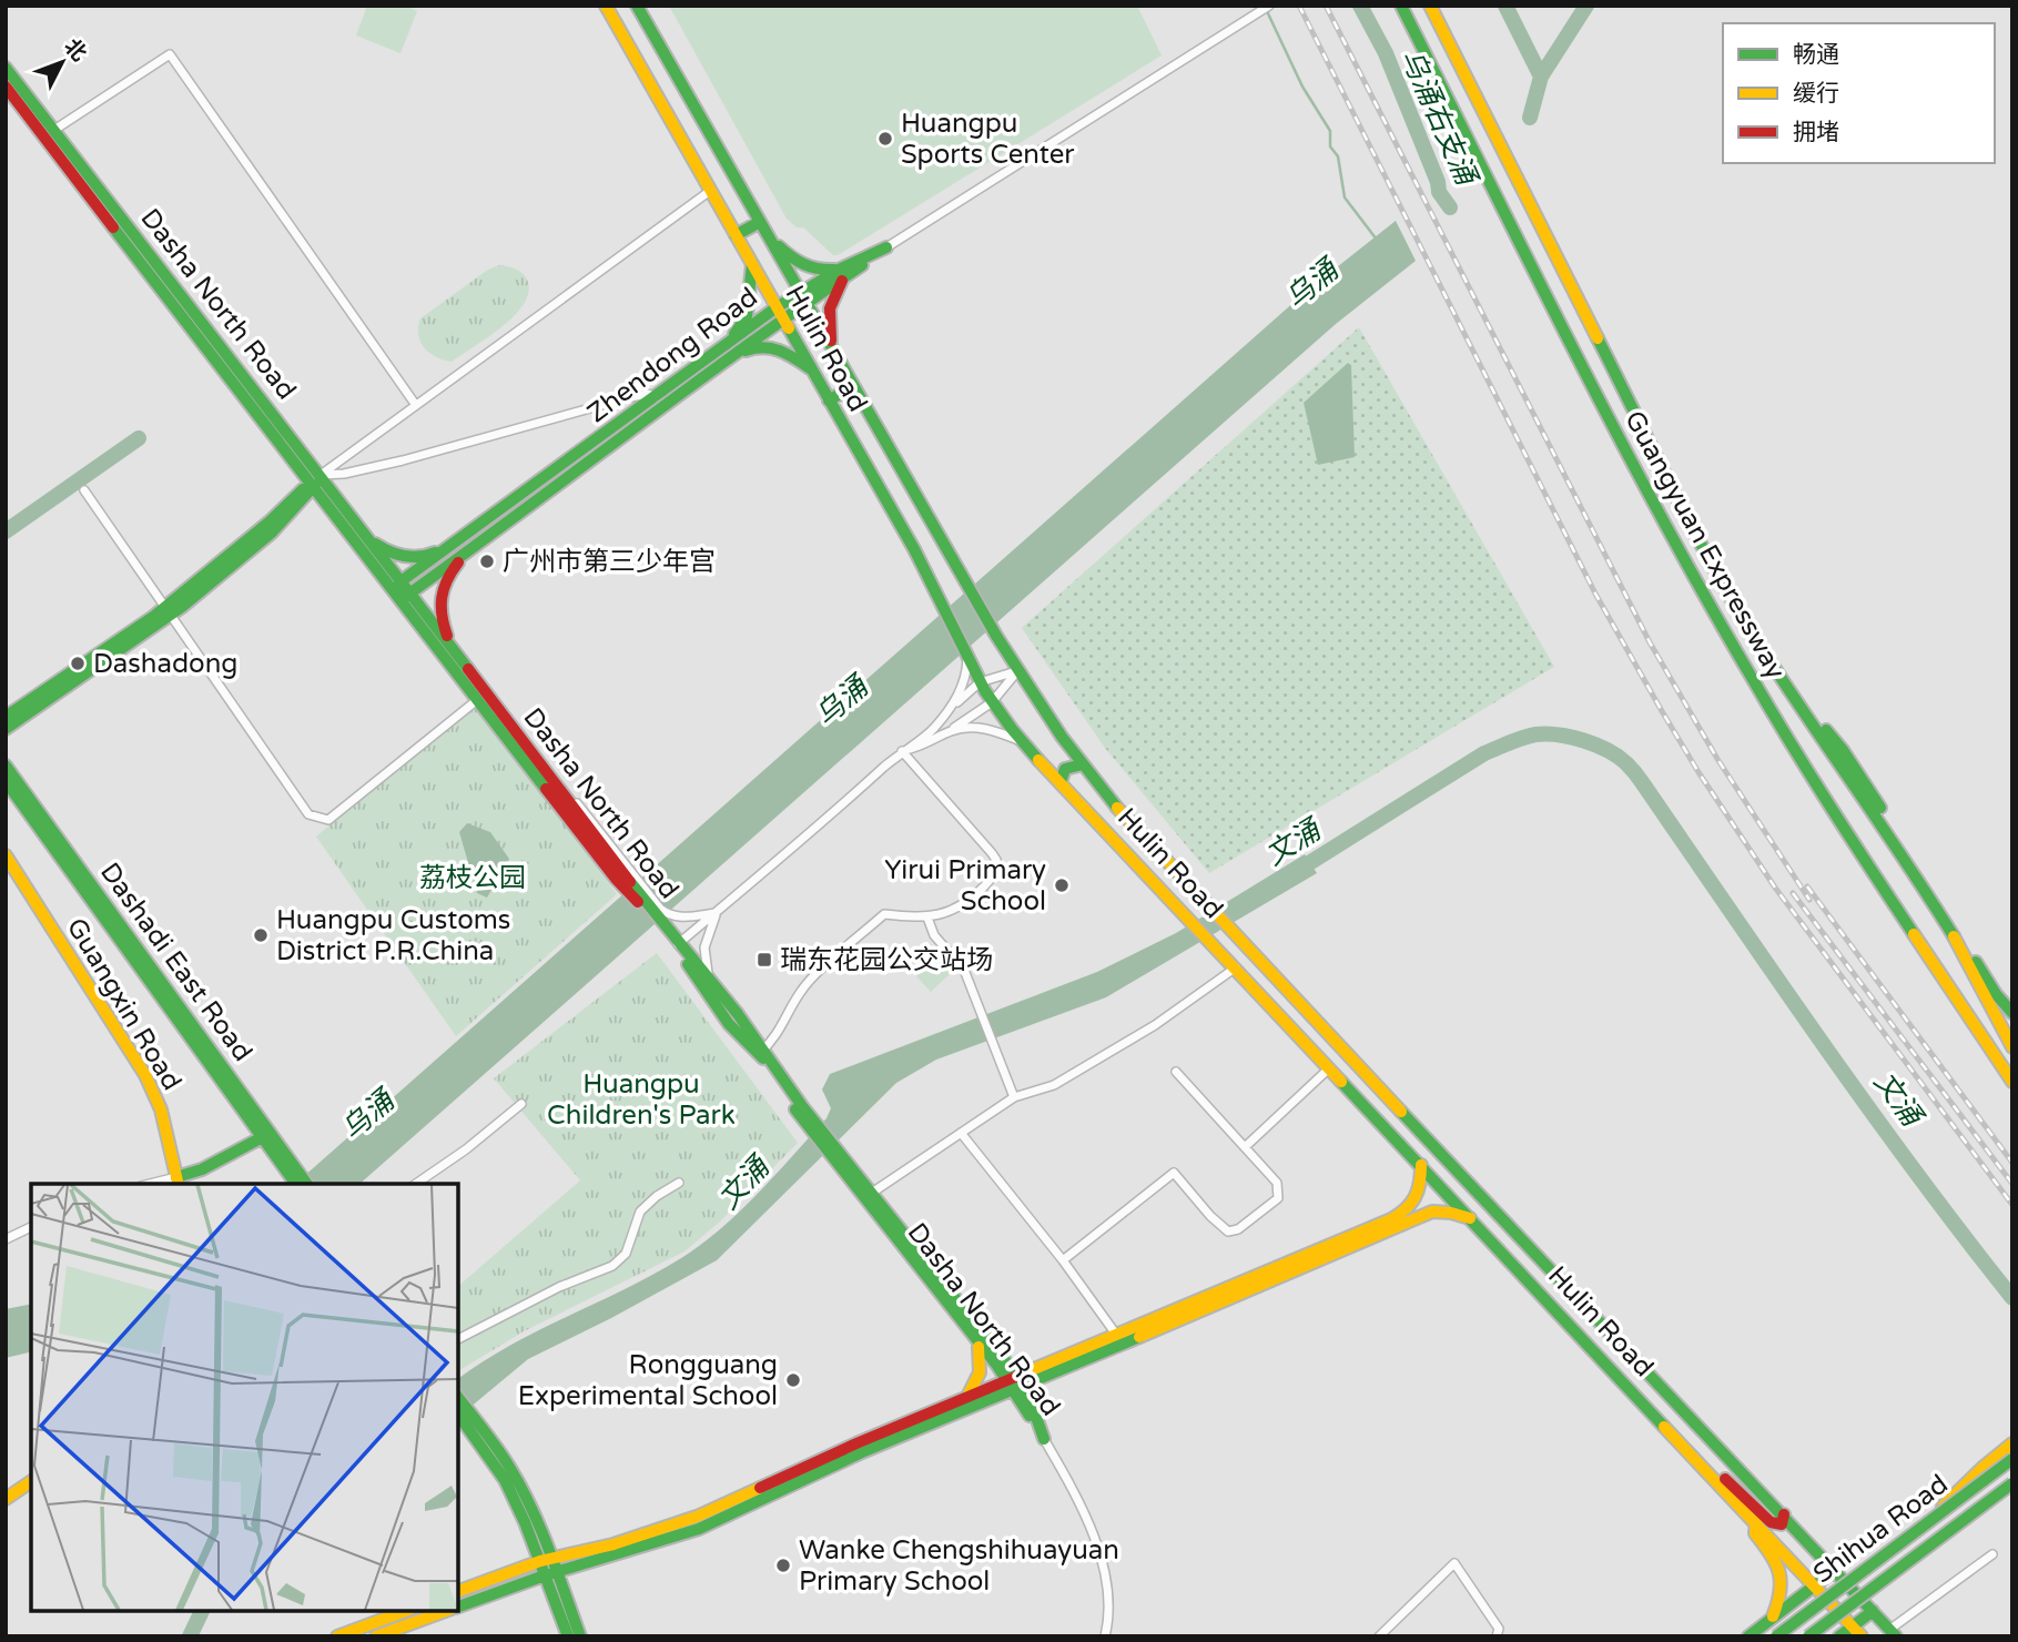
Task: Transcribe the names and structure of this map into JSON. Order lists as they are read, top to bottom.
{
  "streets": {
    "main road": [
      "Dasha North Road",
      "Hulin Road",
      "Zhendong Road",
      "Guangyuan Expressway",
      "Dashadi East Road",
      "Guangxin Road",
      "Shihua Road"
    ]
  },
  "crossings": [
    ["Dasha North Road", "Zhendong Road"],
    ["Hulin Road", "Zhendong Road"]
  ],
  "water": ["乌涌右支涌", "乌涌", "文涌"],
  "parks": ["荔枝公园", "Huangpu Children's Park"],
  "places": {
    "other": [
      "Huangpu Sports Center",
      "广州市第三少年宫",
      "Dashadong",
      "Yirui Primary School",
      "Huangpu Customs District P.R.China",
      "Rongguang Experimental School",
      "Wanke Chengshihuayuan Primary School"
    ],
    "transit": ["瑞东花园公交站场"]
  },
  "legend": ["畅通", "缓行", "拥堵"],
  "north": "top right"
}
